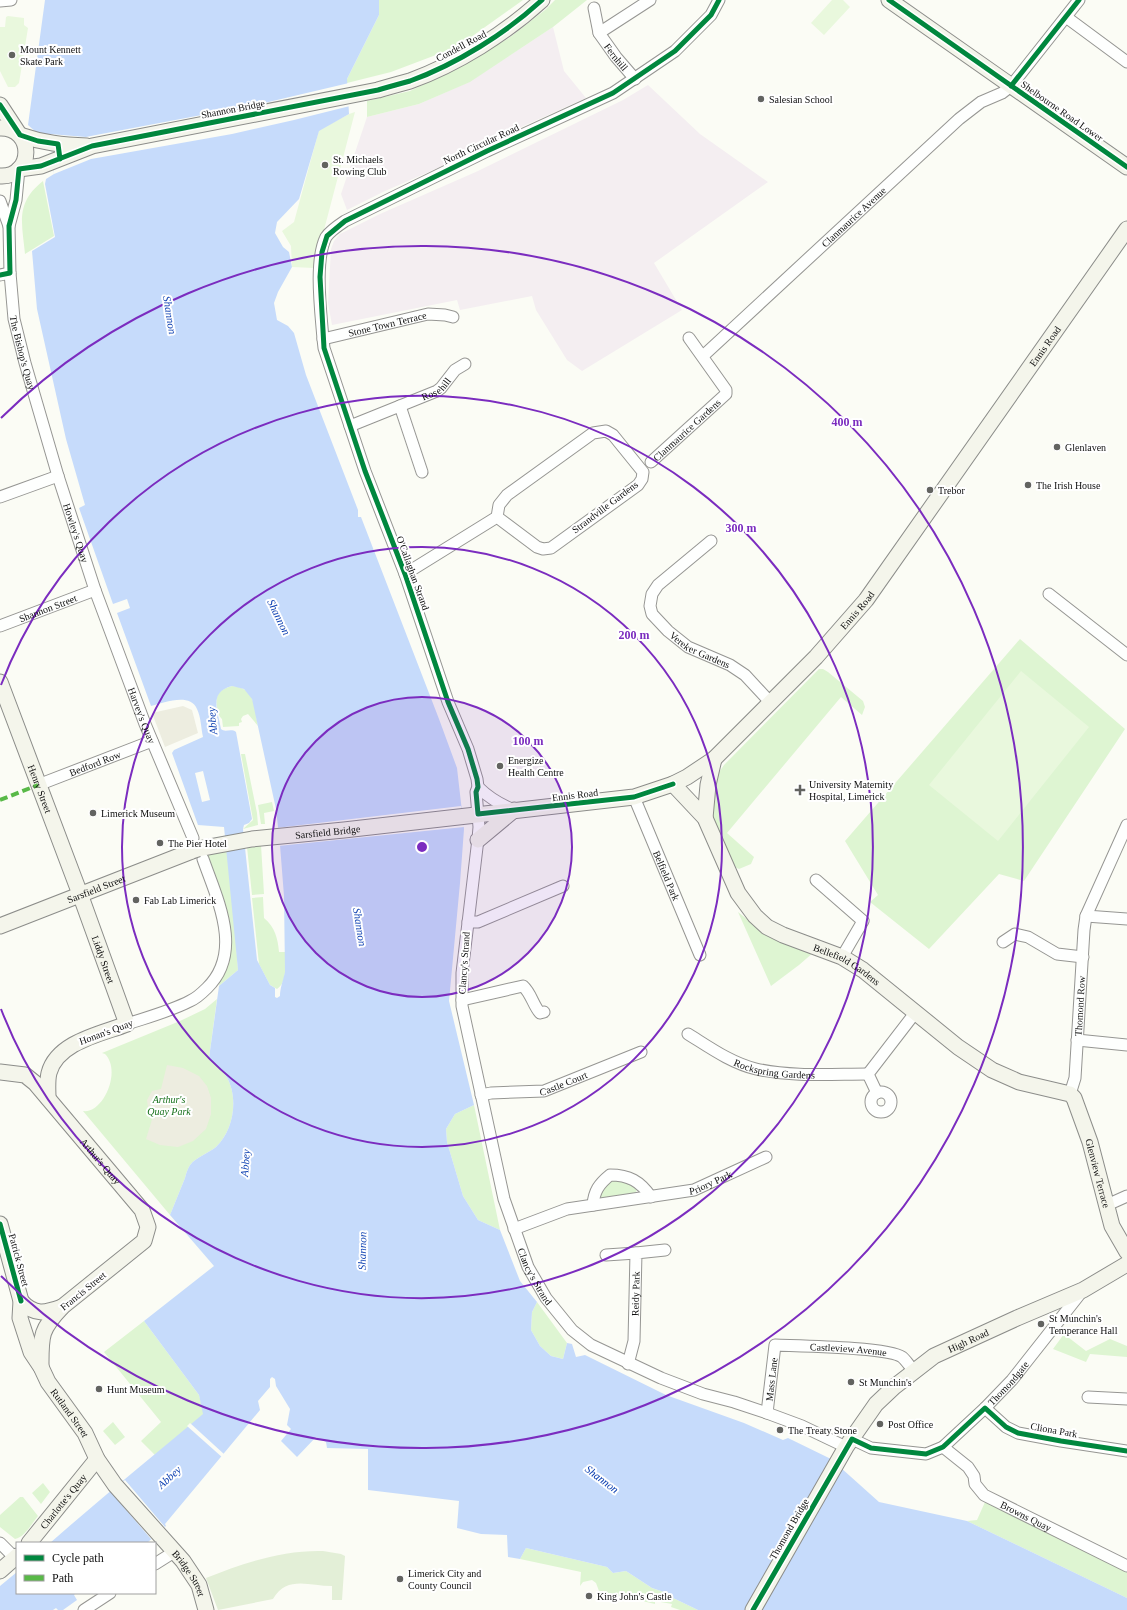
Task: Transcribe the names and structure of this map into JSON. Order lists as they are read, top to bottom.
{
  "streets": {
    "main road": [
      "Condell Road",
      "Shannon Bridge",
      "Shelbourne Road Lower",
      "Ennis Road",
      "Henry Street",
      "Sarsfield Bridge",
      "Sarsfield Street",
      "Liddy Street",
      "Bellefield Gardens",
      "Honan's Quay",
      "Arthur's Quay",
      "Glenview Terrace",
      "Patrick Street",
      "Francis Street",
      "High Road",
      "Rutland Street",
      "Charlotte's Quay",
      "Thomond Bridge",
      "Bridge Street"
    ],
    "street": [
      "Fernhill",
      "North Circular Road",
      "Clanmaurice Avenue",
      "Stone Town Terrace",
      "The Bishop's Quay",
      "Rosehill",
      "Clanmaurice Gardens",
      "Strandville Gardens",
      "Howley's Quay",
      "O'Callaghan Strand",
      "Shannon Street",
      "Vereker Gardens",
      "Harvey's Quay",
      "Bedford Row",
      "Belfield Park",
      "Clancy's Strand",
      "Thomond Row",
      "Rockspring Gardens",
      "Castle Court",
      "Priory Park",
      "Reidy Park",
      "Castleview Avenue",
      "Mass Lane",
      "Thomondgate",
      "Cliona Park",
      "Browns Quay"
    ]
  },
  "crossings": [
    ["Condell Road", "Shannon Bridge"],
    ["Fernhill", "North Circular Road"],
    ["Shelbourne Road Lower", "Clanmaurice Avenue"],
    ["North Circular Road", "Stone Town Terrace"],
    ["North Circular Road", "O'Callaghan Strand"],
    ["Clanmaurice Avenue", "Clanmaurice Gardens"],
    ["Stone Town Terrace", "O'Callaghan Strand"],
    ["Ennis Road", "O'Callaghan Strand"],
    ["Ennis Road", "Vereker Gardens"],
    ["Ennis Road", "Sarsfield Bridge"],
    ["Ennis Road", "Belfield Park"],
    ["Ennis Road", "Clancy's Strand"],
    ["Ennis Road", "Bellefield Gardens"],
    ["The Bishop's Quay", "Howley's Quay"],
    ["Rosehill", "O'Callaghan Strand"],
    ["Howley's Quay", "Shannon Street"],
    ["Howley's Quay", "Harvey's Quay"],
    ["O'Callaghan Strand", "Sarsfield Bridge"],
    ["O'Callaghan Strand", "Clancy's Strand"],
    ["Shannon Street", "Harvey's Quay"],
    ["Harvey's Quay", "Bedford Row"],
    ["Harvey's Quay", "Sarsfield Bridge"],
    ["Harvey's Quay", "Sarsfield Street"],
    ["Harvey's Quay", "Honan's Quay"],
    ["Bedford Row", "Henry Street"],
    ["Henry Street", "Sarsfield Street"],
    ["Henry Street", "Liddy Street"],
    ["Sarsfield Bridge", "Sarsfield Street"],
    ["Sarsfield Bridge", "Clancy's Strand"],
    ["Sarsfield Street", "Liddy Street"],
    ["Liddy Street", "Honan's Quay"],
    ["Clancy's Strand", "Castle Court"],
    ["Clancy's Strand", "Priory Park"],
    ["Clancy's Strand", "Reidy Park"],
    ["Clancy's Strand", "High Road"],
    ["Clancy's Strand", "Mass Lane"],
    ["Clancy's Strand", "Thomondgate"],
    ["Clancy's Strand", "Thomond Bridge"],
    ["Bellefield Gardens", "Thomond Row"],
    ["Bellefield Gardens", "Glenview Terrace"],
    ["Thomond Row", "Glenview Terrace"],
    ["Honan's Quay", "Arthur's Quay"],
    ["Arthur's Quay", "Francis Street"],
    ["Patrick Street", "Francis Street"],
    ["Patrick Street", "Rutland Street"],
    ["Francis Street", "Rutland Street"],
    ["High Road", "Castleview Avenue"],
    ["High Road", "Thomondgate"],
    ["High Road", "Thomond Bridge"],
    ["Castleview Avenue", "Mass Lane"],
    ["Thomondgate", "Cliona Park"],
    ["Thomondgate", "Browns Quay"],
    ["Thomondgate", "Thomond Bridge"],
    ["Rutland Street", "Charlotte's Quay"],
    ["Rutland Street", "Bridge Street"],
    ["Charlotte's Quay", "Bridge Street"]
  ],
  "water": ["Shannon", "Abbey"],
  "parks": ["Arthur's Quay Park"],
  "places": {
    "other": [
      "Mount Kennett Skate Park",
      "Salesian School",
      "St. Michaels Rowing Club",
      "Glenlaven",
      "The Irish House",
      "Trebor",
      "Energize Health Centre",
      "Limerick Museum",
      "The Pier Hotel",
      "Fab Lab Limerick",
      "St Munchin's Temperance Hall",
      "St Munchin's",
      "Hunt Museum",
      "Post Office",
      "The Treaty Stone",
      "Limerick City and County Council",
      "King John's Castle"
    ],
    "health": ["University Maternity Hospital, Limerick"]
  },
  "legend": ["Cycle path", "Path"],
  "rings": [
    "400 m",
    "300 m",
    "200 m",
    "100 m"
  ]
}
